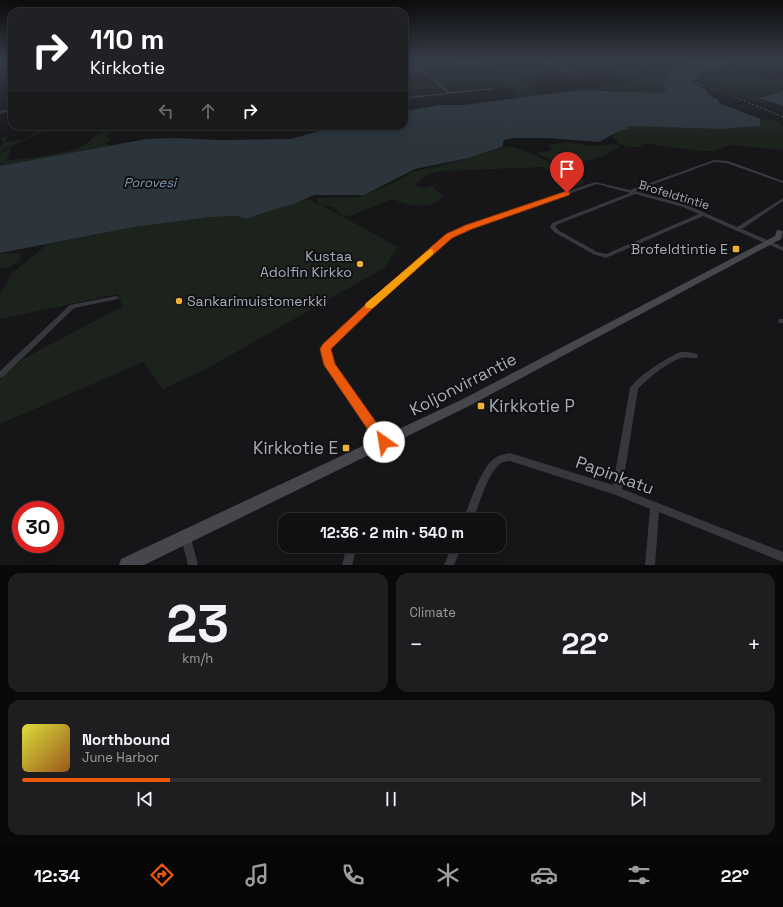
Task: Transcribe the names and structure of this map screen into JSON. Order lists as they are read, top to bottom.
{
  "streets": {
    "main road": ["Koljonvirrantie"],
    "street": ["Brofeldtintie", "Papinkatu"]
  },
  "crossings": [
    ["Brofeldtintie", "Koljonvirrantie"]
  ],
  "water": ["Porovesi"],
  "places": {
    "transit": ["Brofeldtintie E", "Kirkkotie P", "Kirkkotie E"],
    "other": ["Kustaa Adolfin Kirkko", "Sankarimuistomerkki"]
  },
  "page": {
    "turn": ["110 m", "Kirkkotie"],
    "limit": "30",
    "trip": "12:36 · 2 min · 540 m",
    "tile": [
      ["23", "km/h"],
      "Climate"
    ],
    "heat": ["−", "22°", "+"],
    "song": ["Northbound", "June Harbor"],
    "tabs": ["12:34", "22°"]
  }
}
